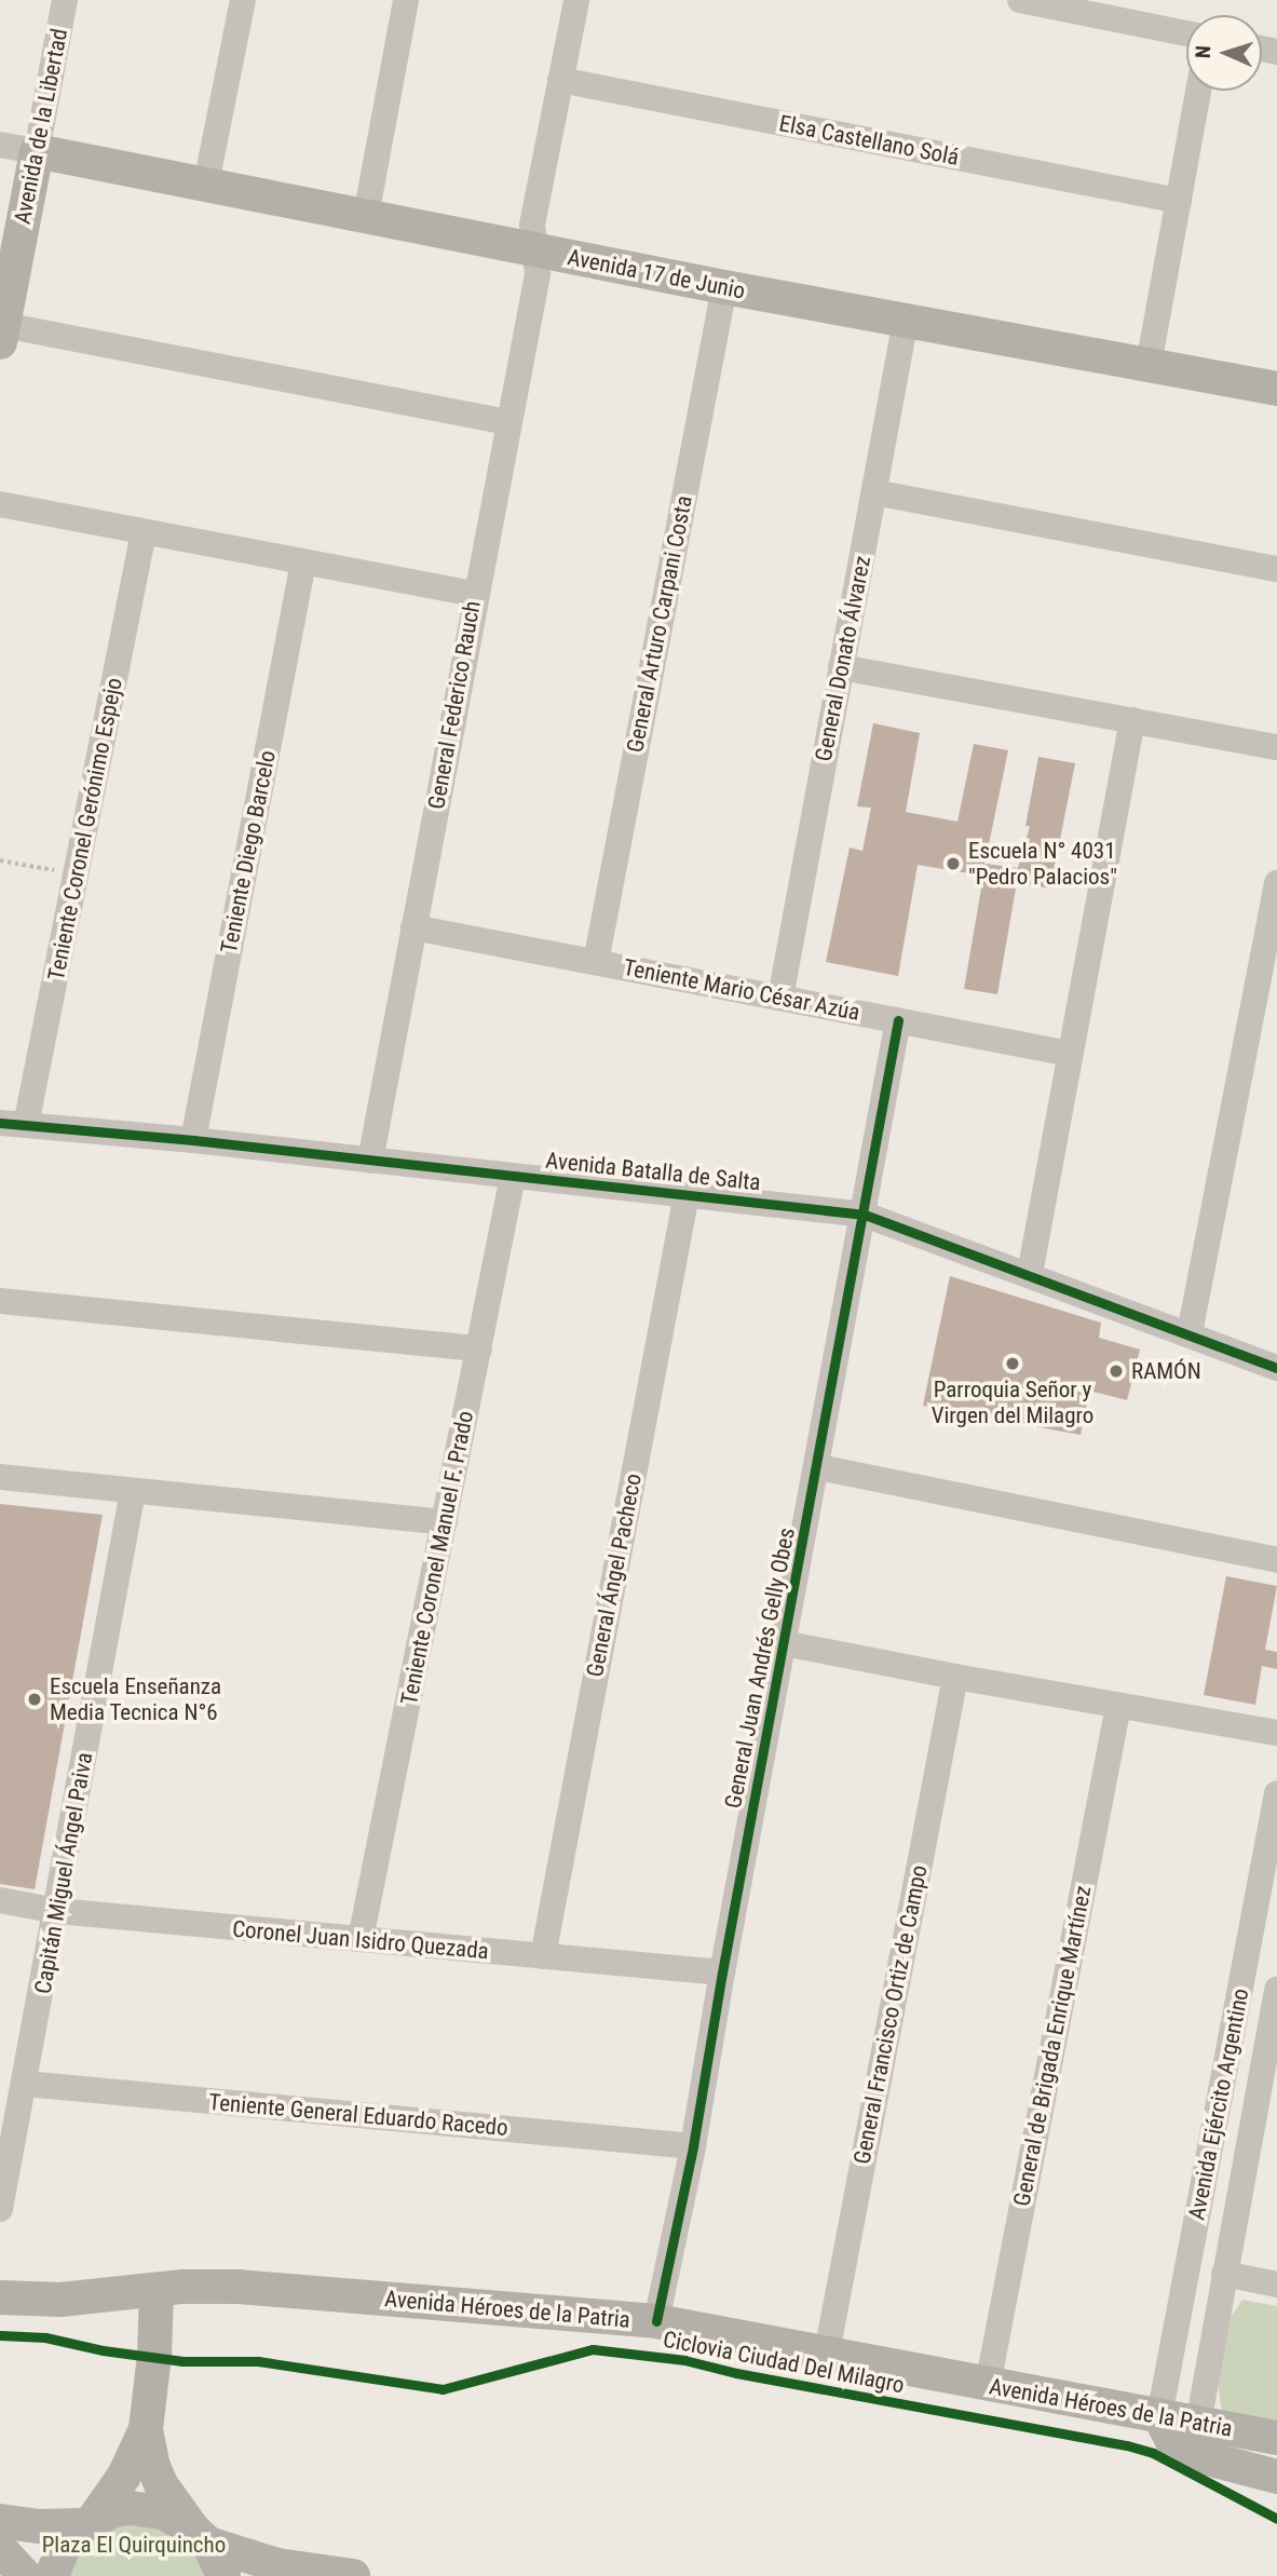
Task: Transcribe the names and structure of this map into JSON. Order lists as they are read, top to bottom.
{
  "streets": {
    "main road": ["Avenida de la Libertad", "Avenida 17 de Junio", "Avenida Héroes de la Patria"],
    "street": [
      "Elsa Castellano Solá",
      "General Arturo Carpani Costa",
      "General Donato Álvarez",
      "General Federico Rauch",
      "Teniente Coronel Gerónimo Espejo",
      "Teniente Diego Barcelo",
      "Teniente Mario César Azúa",
      "Avenida Batalla de Salta",
      "Teniente Coronel Manuel F. Prado",
      "General Ángel Pacheco",
      "General Juan Andrés Gelly Obes",
      "Capitán Miguel Ángel Paiva",
      "Coronel Juan Isidro Quezada",
      "General Francisco Ortiz de Campo",
      "General de Brigada Enrique Martínez",
      "Avenida Ejército Argentino",
      "Teniente General Eduardo Racedo"
    ],
    "cycle path": ["Ciclovia Ciudad Del Milagro"]
  },
  "crossings": [
    ["Avenida de la Libertad", "Avenida 17 de Junio"],
    ["Elsa Castellano Solá", "General Federico Rauch"],
    ["Avenida 17 de Junio", "General Arturo Carpani Costa"],
    ["Avenida 17 de Junio", "General Donato Álvarez"],
    ["Avenida 17 de Junio", "General Federico Rauch"],
    ["General Arturo Carpani Costa", "Teniente Mario César Azúa"],
    ["General Donato Álvarez", "Teniente Mario César Azúa"],
    ["General Federico Rauch", "Teniente Mario César Azúa"],
    ["General Federico Rauch", "Avenida Batalla de Salta"],
    ["Teniente Coronel Gerónimo Espejo", "Avenida Batalla de Salta"],
    ["Teniente Diego Barcelo", "Avenida Batalla de Salta"],
    ["Teniente Mario César Azúa", "General Juan Andrés Gelly Obes"],
    ["Avenida Batalla de Salta", "Teniente Coronel Manuel F. Prado"],
    ["Avenida Batalla de Salta", "General Ángel Pacheco"],
    ["Avenida Batalla de Salta", "General Juan Andrés Gelly Obes"],
    ["Teniente Coronel Manuel F. Prado", "Coronel Juan Isidro Quezada"],
    ["General Ángel Pacheco", "Coronel Juan Isidro Quezada"],
    ["General Juan Andrés Gelly Obes", "Coronel Juan Isidro Quezada"],
    ["General Juan Andrés Gelly Obes", "Teniente General Eduardo Racedo"],
    ["General Juan Andrés Gelly Obes", "Avenida Héroes de la Patria"],
    ["Capitán Miguel Ángel Paiva", "Coronel Juan Isidro Quezada"],
    ["Capitán Miguel Ángel Paiva", "Teniente General Eduardo Racedo"],
    ["General Francisco Ortiz de Campo", "Avenida Héroes de la Patria"],
    ["General de Brigada Enrique Martínez", "Avenida Héroes de la Patria"],
    ["Avenida Ejército Argentino", "Avenida Héroes de la Patria"]
  ],
  "parks": ["Plaza El Quirquincho"],
  "places": [
    "Escuela N° 4031 \"Pedro Palacios\"",
    "Parroquia Señor y Virgen del Milagro",
    "RAMÓN",
    "Escuela Enseñanza Media Tecnica N°6"
  ],
  "north": "left"
}
